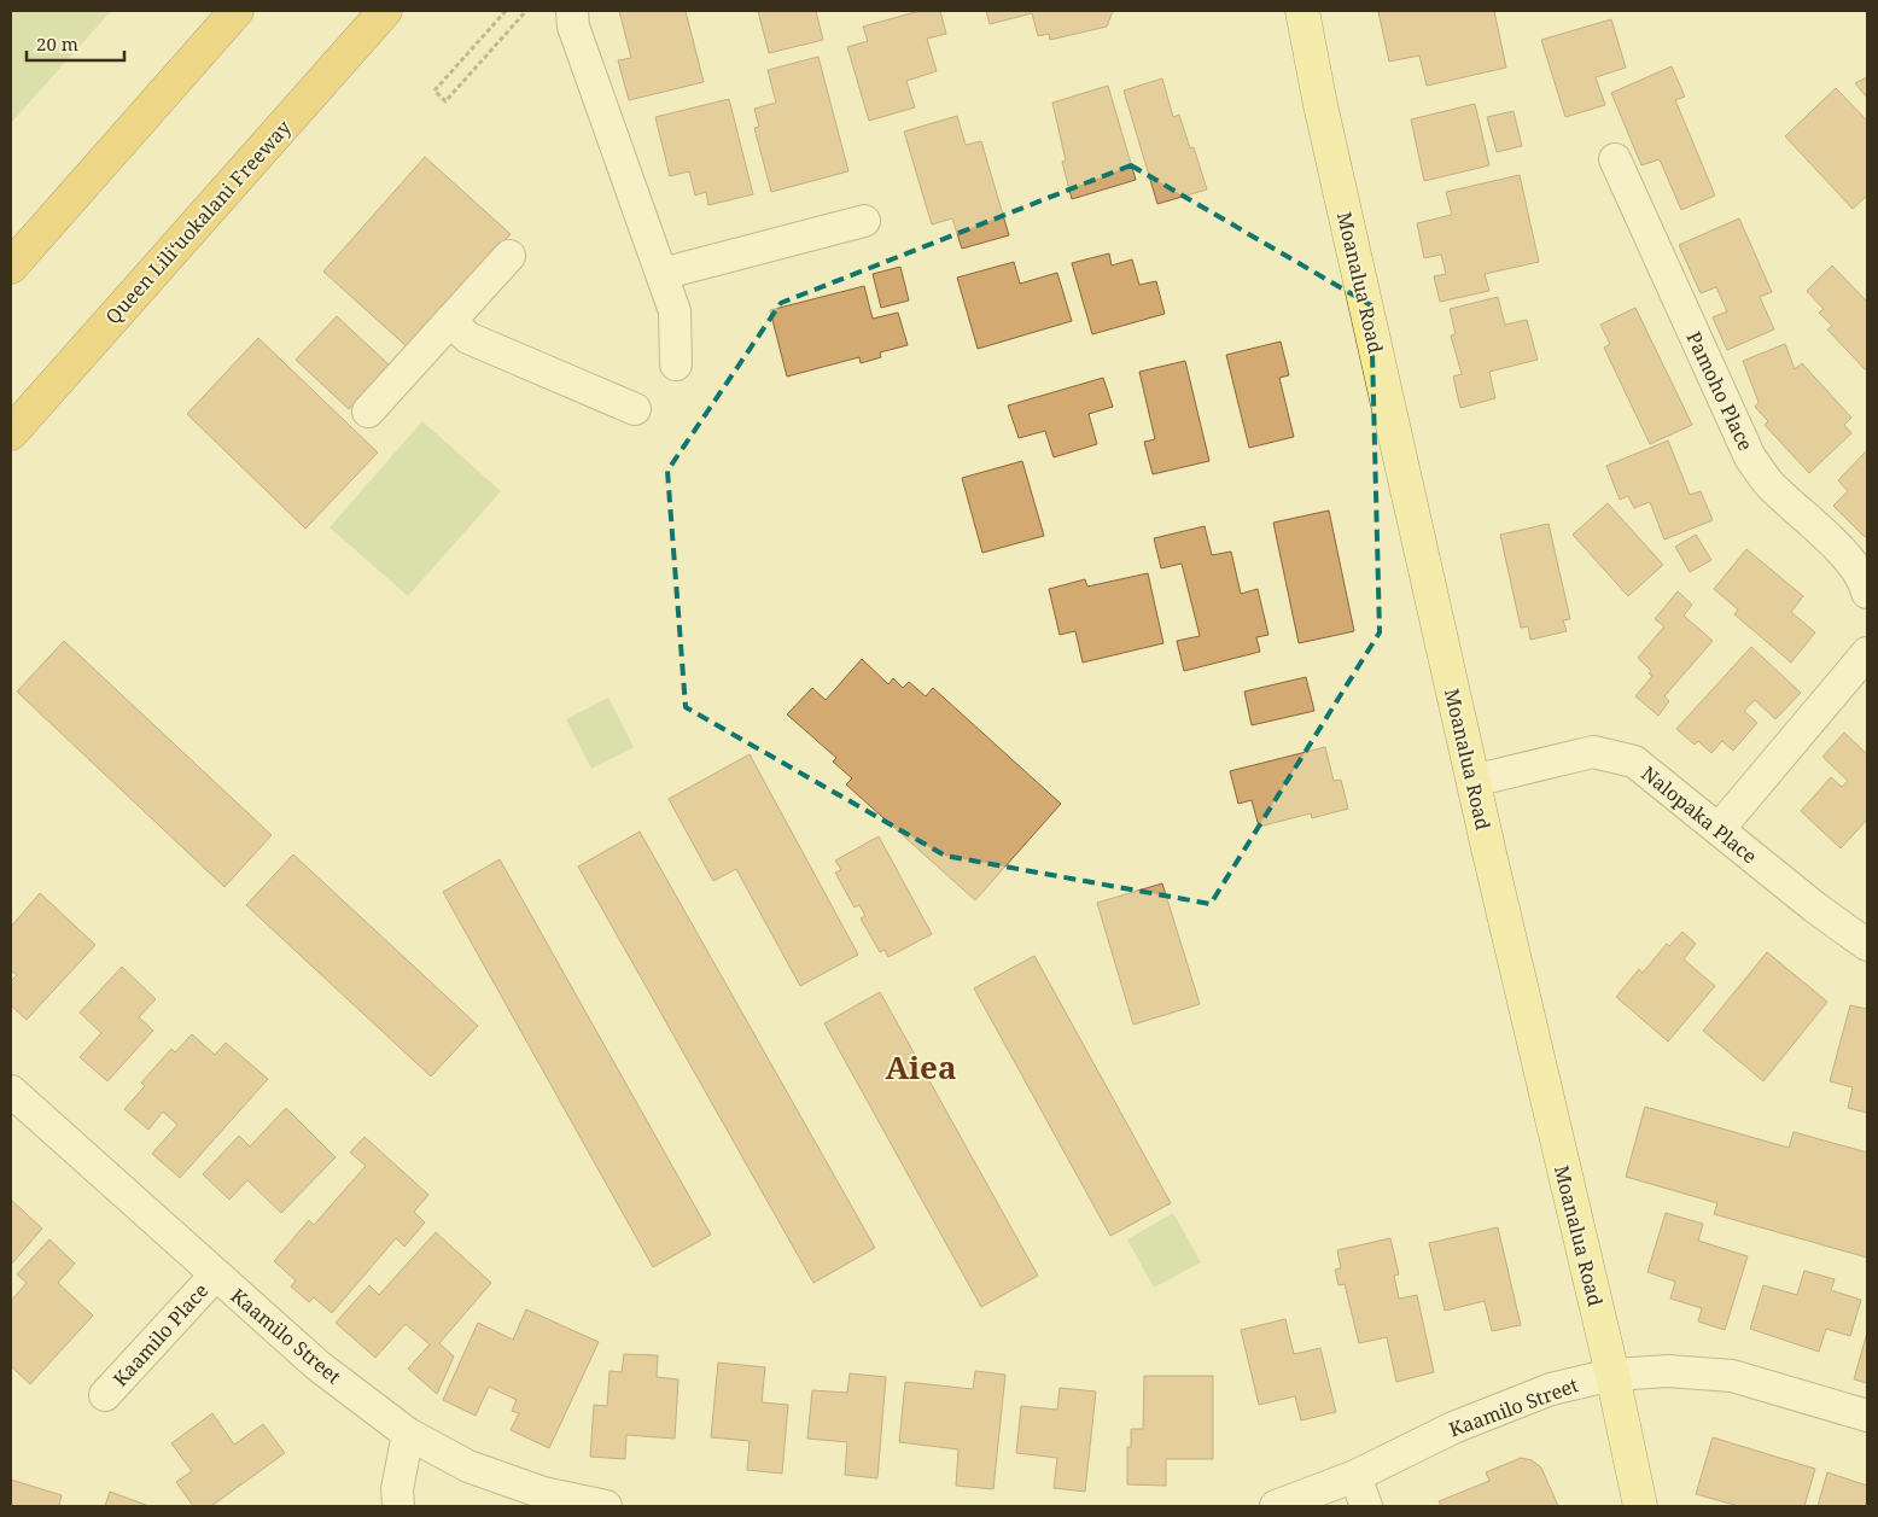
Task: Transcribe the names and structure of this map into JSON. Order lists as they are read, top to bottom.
{
  "streets": {
    "highway": ["Queen Liliʻuokalani Freeway"],
    "main road": ["Moanalua Road"],
    "street": [
      "Pamoho Place",
      "Nalopaka Place",
      "Kaamilo Place",
      "Kaamilo Street"
    ]
  },
  "crossings": [
    ["Moanalua Road", "Nalopaka Place"],
    ["Moanalua Road", "Kaamilo Street"],
    ["Kaamilo Place", "Kaamilo Street"]
  ],
  "districts": ["Aiea"],
  "scale_bar": "20 m"
}
